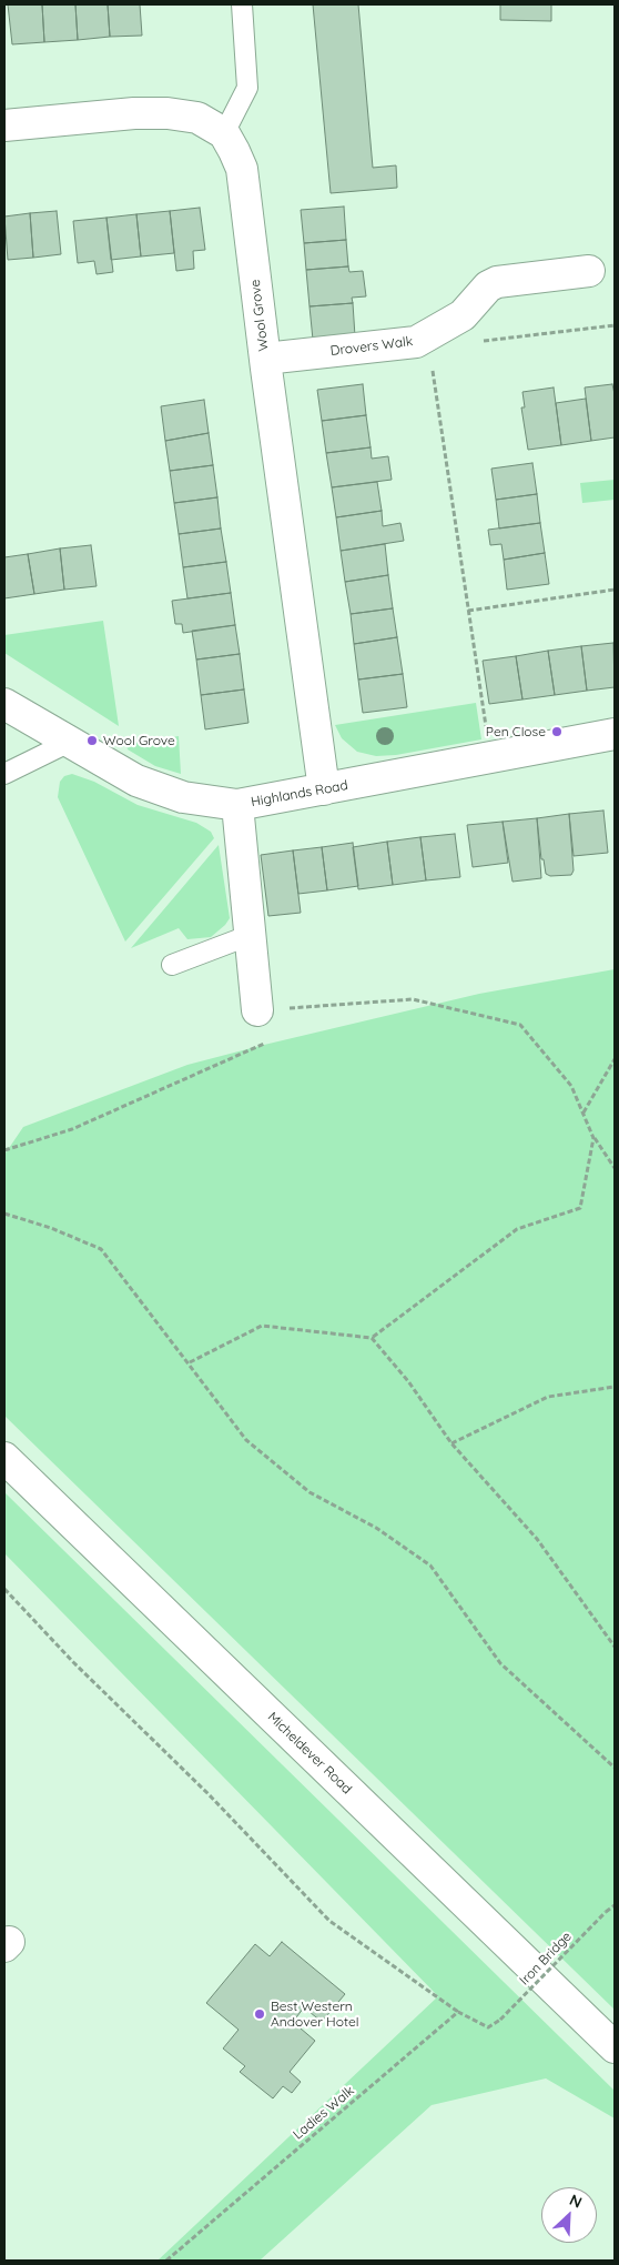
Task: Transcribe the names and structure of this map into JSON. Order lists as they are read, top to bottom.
{
  "streets": {
    "street": [
      "Wool Grove",
      "Drovers Walk",
      "Highlands Road",
      "Micheldever Road"
    ],
    "path": ["Iron Bridge", "Ladies Walk"]
  },
  "crossings": [
    ["Wool Grove", "Drovers Walk"],
    ["Wool Grove", "Highlands Road"],
    ["Iron Bridge", "Ladies Walk"]
  ],
  "places": ["Pen Close", "Wool Grove", "Best Western Andover Hotel"],
  "north": "top right"
}
